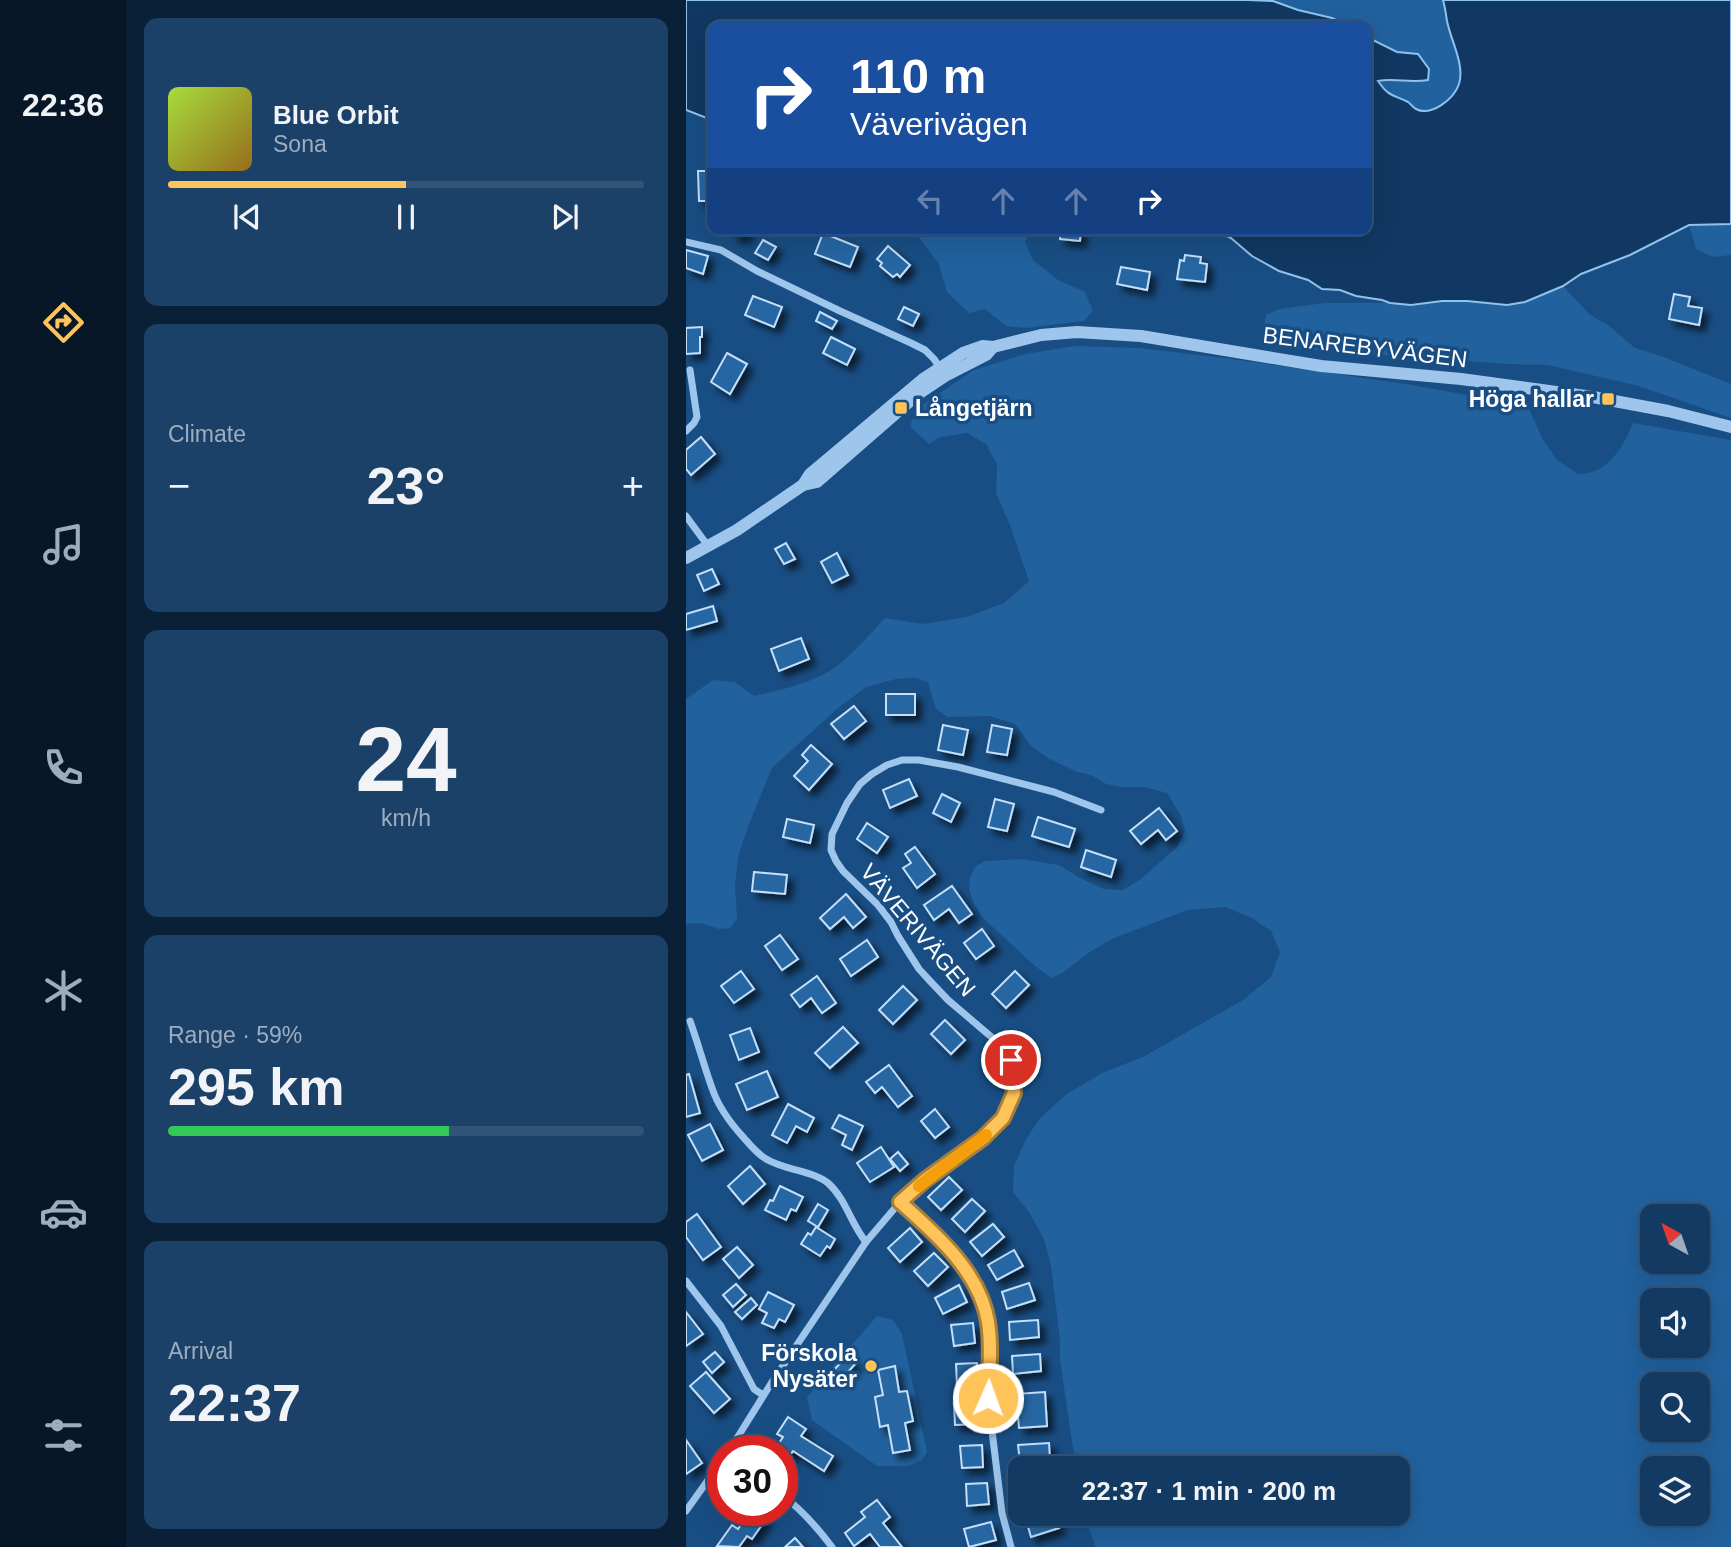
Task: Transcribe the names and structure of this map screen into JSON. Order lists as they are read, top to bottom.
{
  "streets": {
    "street": ["BENAREBYVÄGEN", "VÄVERIVÄGEN"]
  },
  "places": {
    "transit": ["Höga hallar", "Långetjärn"],
    "other": ["Förskola Nysäter"]
  },
  "north": "top left",
  "page": {
    "tabs": "22:36",
    "turn": ["110 m", "Väverivägen"],
    "song": ["Blue Orbit", "Sona"],
    "tile": [
      "Climate",
      ["24", "km/h"],
      ["Range · 59%", "295 km"],
      ["Arrival", "22:37"]
    ],
    "heat": ["−", "23°", "+"],
    "limit": "30",
    "trip": "22:37 · 1 min · 200 m"
  }
}
